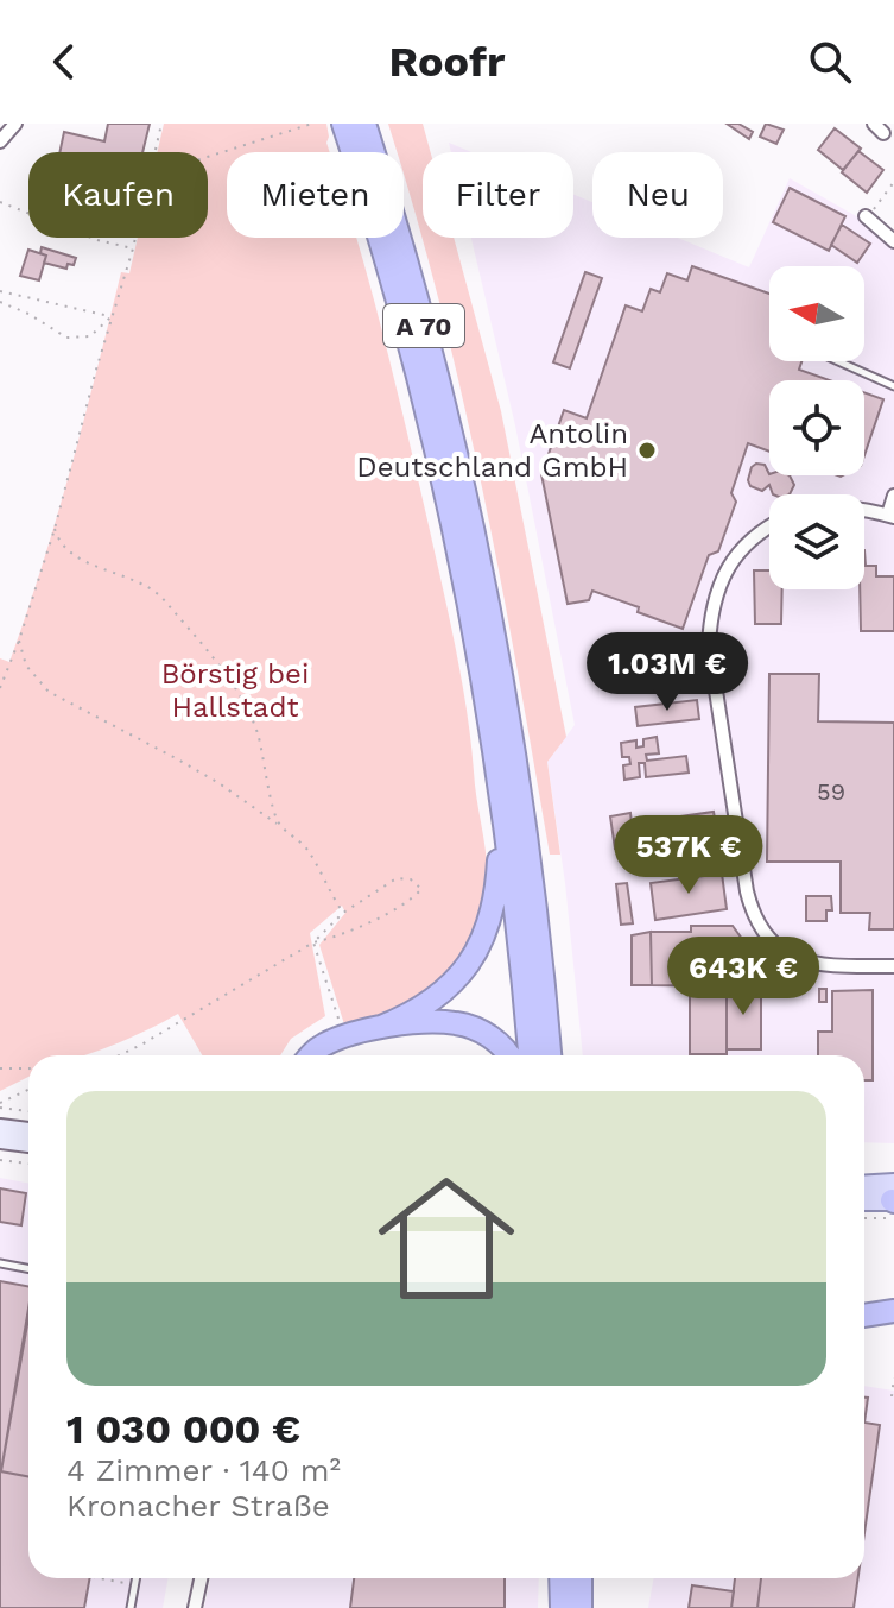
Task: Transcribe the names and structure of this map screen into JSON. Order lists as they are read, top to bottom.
{
  "streets": {
    "highway": ["A 70"]
  },
  "parks": ["Börstig bei Hallstadt"],
  "places": ["Antolin Deutschland GmbH"],
  "house_numbers": ["59"],
  "north": "left",
  "page": {
    "header": "Roofr",
    "chip": [
      "Kaufen",
      "Mieten",
      "Filter",
      "Neu"
    ],
    "price": ["1.03M €", "537K €", "643K €"],
    "list": [
      {
        "name": "1 030 000 €",
        "note": "4 Zimmer · 140 m² · Kronacher Straße"
      }
    ]
  }
}
